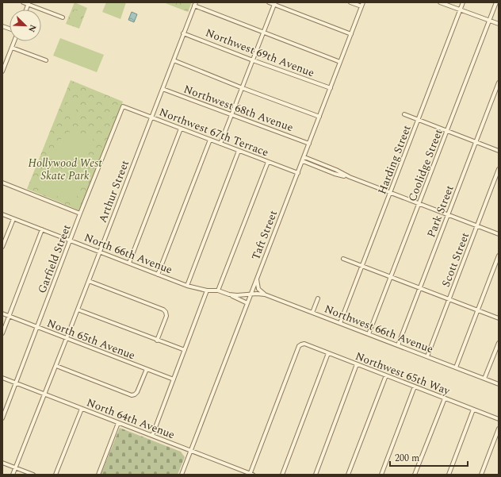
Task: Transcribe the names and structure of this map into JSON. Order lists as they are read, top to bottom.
{
  "streets": {
    "street": [
      "Northwest 69th Avenue",
      "Northwest 68th Avenue",
      "Northwest 67th Terrace",
      "Harding Street",
      "Coolidge Street",
      "Arthur Street",
      "Park Street",
      "Taft Street",
      "North 66th Avenue",
      "Garfield Street",
      "Scott Street",
      "Northwest 66th Avenue",
      "North 65th Avenue",
      "Northwest 65th Way",
      "North 64th Avenue"
    ]
  },
  "crossings": [
    ["Northwest 69th Avenue", "Arthur Street"],
    ["Northwest 69th Avenue", "Taft Street"],
    ["Northwest 68th Avenue", "Arthur Street"],
    ["Northwest 68th Avenue", "Taft Street"],
    ["Northwest 67th Terrace", "Arthur Street"],
    ["Northwest 67th Terrace", "Taft Street"],
    ["Northwest 67th Terrace", "Garfield Street"],
    ["Harding Street", "Northwest 66th Avenue"],
    ["Coolidge Street", "Northwest 66th Avenue"],
    ["Arthur Street", "North 66th Avenue"],
    ["Arthur Street", "North 65th Avenue"],
    ["Arthur Street", "North 64th Avenue"],
    ["Park Street", "Northwest 66th Avenue"],
    ["Taft Street", "North 66th Avenue"],
    ["Taft Street", "Northwest 66th Avenue"],
    ["Taft Street", "North 64th Avenue"],
    ["North 66th Avenue", "Garfield Street"],
    ["North 66th Avenue", "Northwest 66th Avenue"],
    ["Garfield Street", "North 65th Avenue"],
    ["Garfield Street", "North 64th Avenue"],
    ["Scott Street", "Northwest 66th Avenue"],
    ["Northwest 65th Way", "North 64th Avenue"]
  ],
  "parks": ["Hollywood West Skate Park"],
  "scale_bar": "200 m",
  "north": "bottom right"
}
